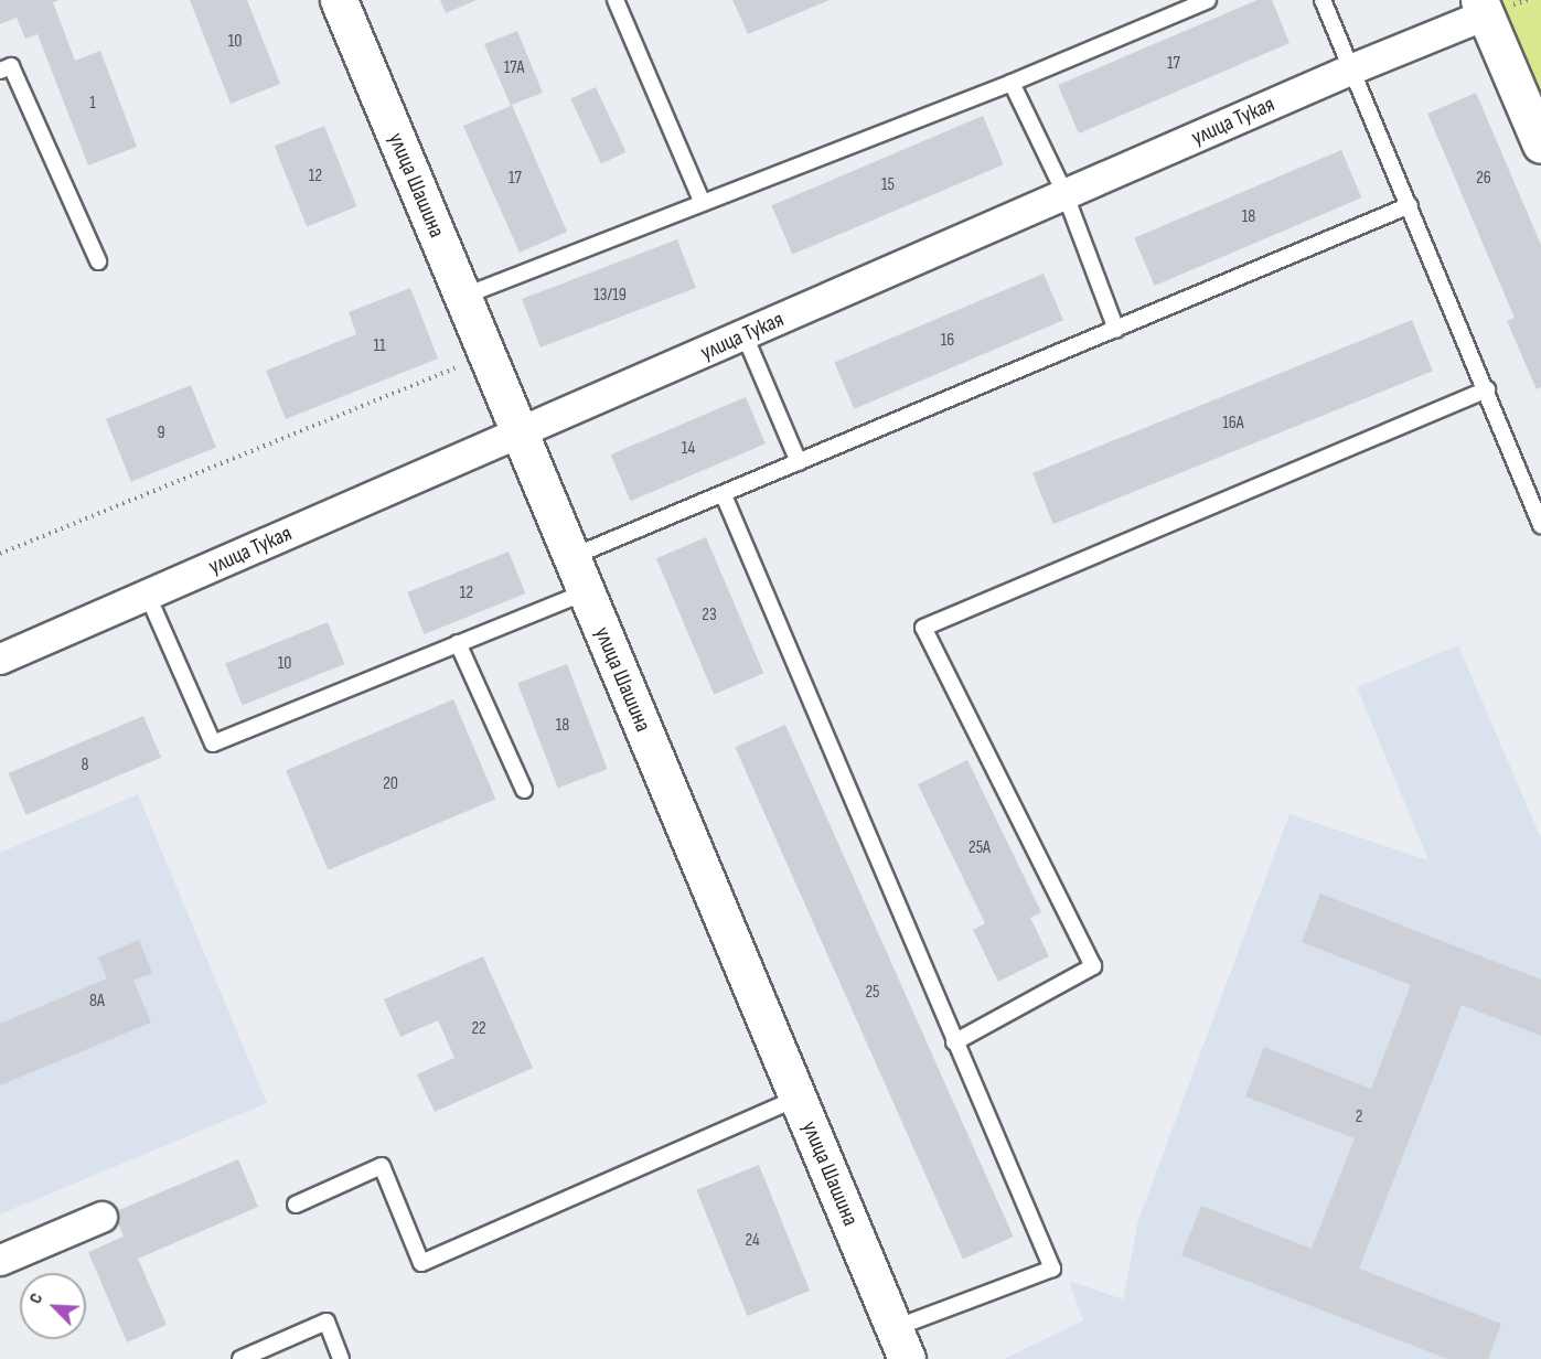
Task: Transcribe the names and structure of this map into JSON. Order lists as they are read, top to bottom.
{
  "streets": {
    "main road": ["улица Шашина"],
    "street": ["улица Тукая"]
  },
  "crossings": [
    ["улица Тукая", "улица Шашина"]
  ],
  "house_numbers": [
    "10",
    "17",
    "17А",
    "1",
    "12",
    "17",
    "26",
    "15",
    "18",
    "13/19",
    "16",
    "11",
    "16А",
    "9",
    "14",
    "12",
    "23",
    "10",
    "18",
    "8",
    "20",
    "25А",
    "25",
    "8А",
    "22",
    "2",
    "24"
  ],
  "north": "top left"
}
